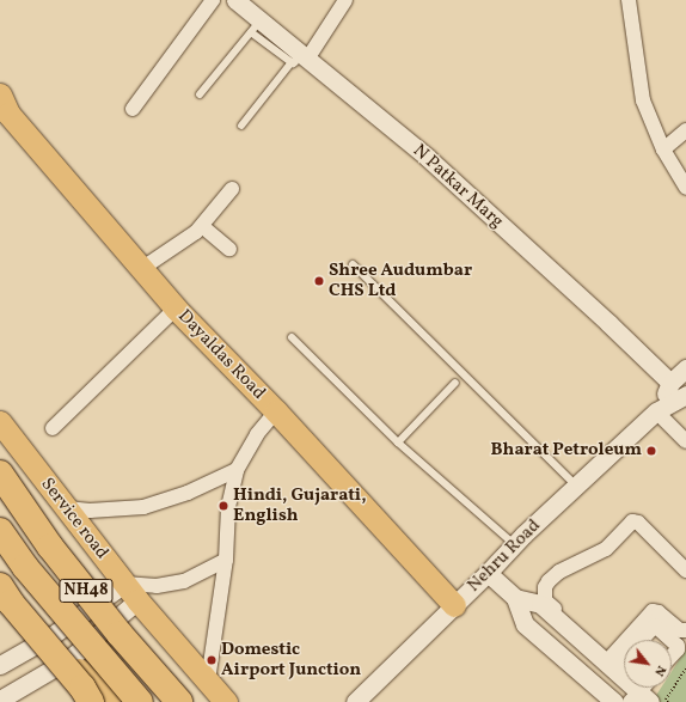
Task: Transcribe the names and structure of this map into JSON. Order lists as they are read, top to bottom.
{
  "streets": {
    "highway": ["NH48"],
    "main road": ["Dayaldas Road", "Service road"],
    "street": ["N Patkar Marg", "Nehru Road"]
  },
  "crossings": [
    ["N Patkar Marg", "Nehru Road"],
    ["Dayaldas Road", "Nehru Road"]
  ],
  "places": [
    "Shree Audumbar CHS Ltd",
    "Bharat Petroleum",
    "Hindi, Gujarati, English",
    "Domestic Airport Junction"
  ],
  "north": "bottom right"
}
